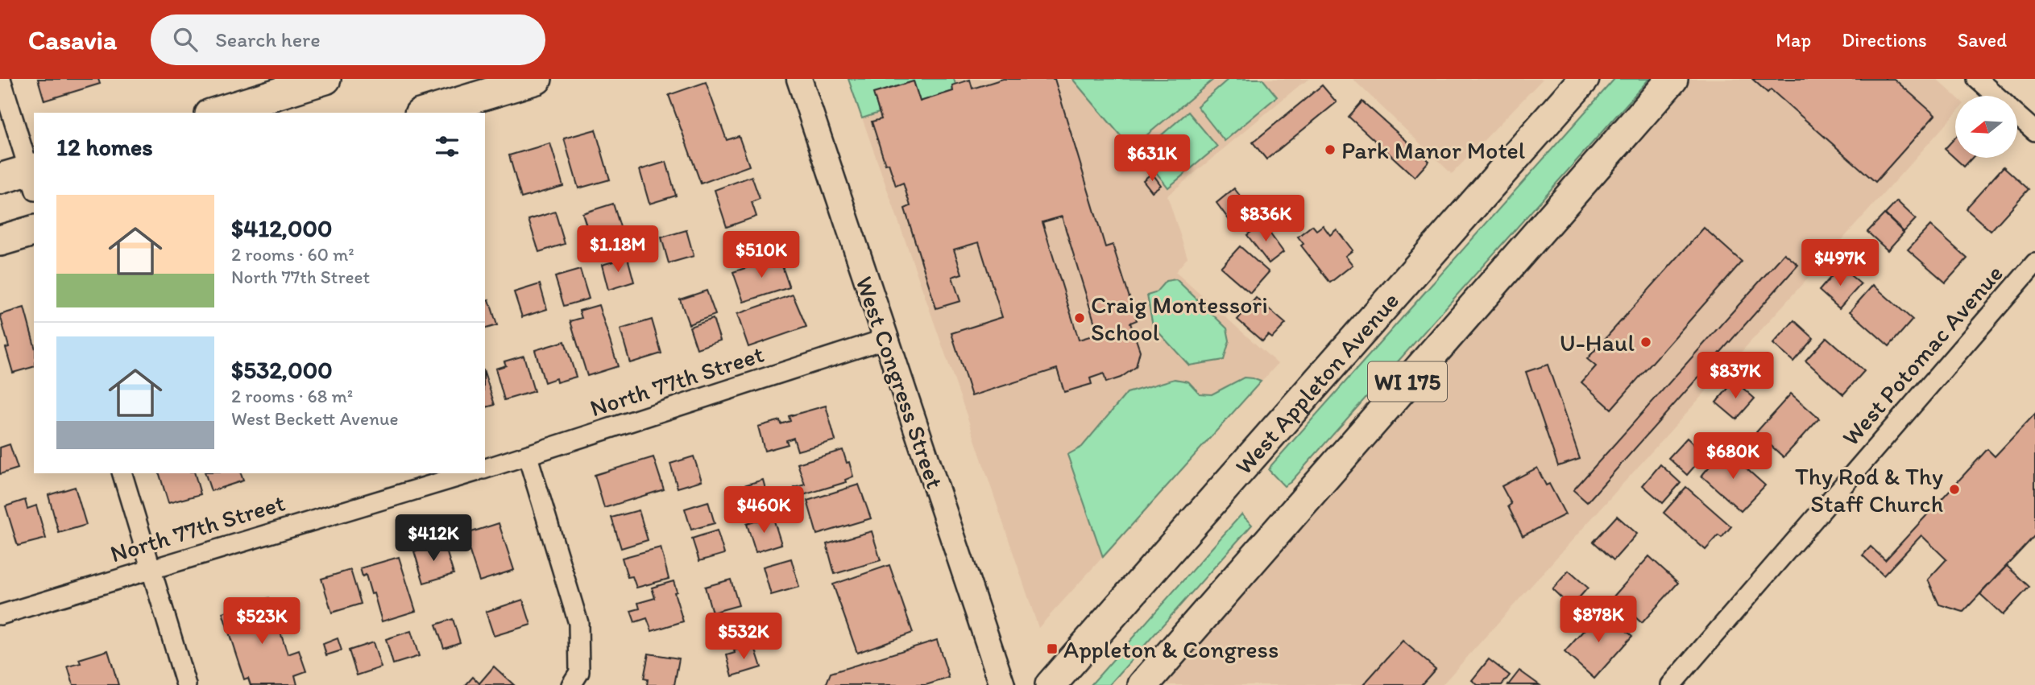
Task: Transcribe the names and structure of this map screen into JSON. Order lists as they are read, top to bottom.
{
  "streets": {
    "main road": ["WI 175", "West Appleton Avenue"],
    "street": ["West Potomac Avenue", "North 77th Street", "West Congress Street"]
  },
  "crossings": [
    ["North 77th Street", "West Congress Street"]
  ],
  "places": {
    "other": [
      "Park Manor Motel",
      "Craig Montessori School",
      "U-Haul",
      "Thy Rod & Thy Staff Church"
    ],
    "transit": ["Appleton & Congress"]
  },
  "north": "left",
  "page": {
    "header": "Casavia",
    "search": "Search here",
    "nav": ["Map", "Directions", "Saved"],
    "heading": "12 homes",
    "price": [
      "$631K",
      "$836K",
      "$1.18M",
      "$510K",
      "$497K",
      "$837K",
      "$680K",
      "$460K",
      "$412K",
      "$878K",
      "$523K",
      "$532K"
    ],
    "list": [
      {
        "name": "$412,000",
        "note": "2 rooms · 60 m² · North 77th Street"
      },
      {
        "name": "$532,000",
        "note": "2 rooms · 68 m² · West Beckett Avenue"
      }
    ]
  }
}
